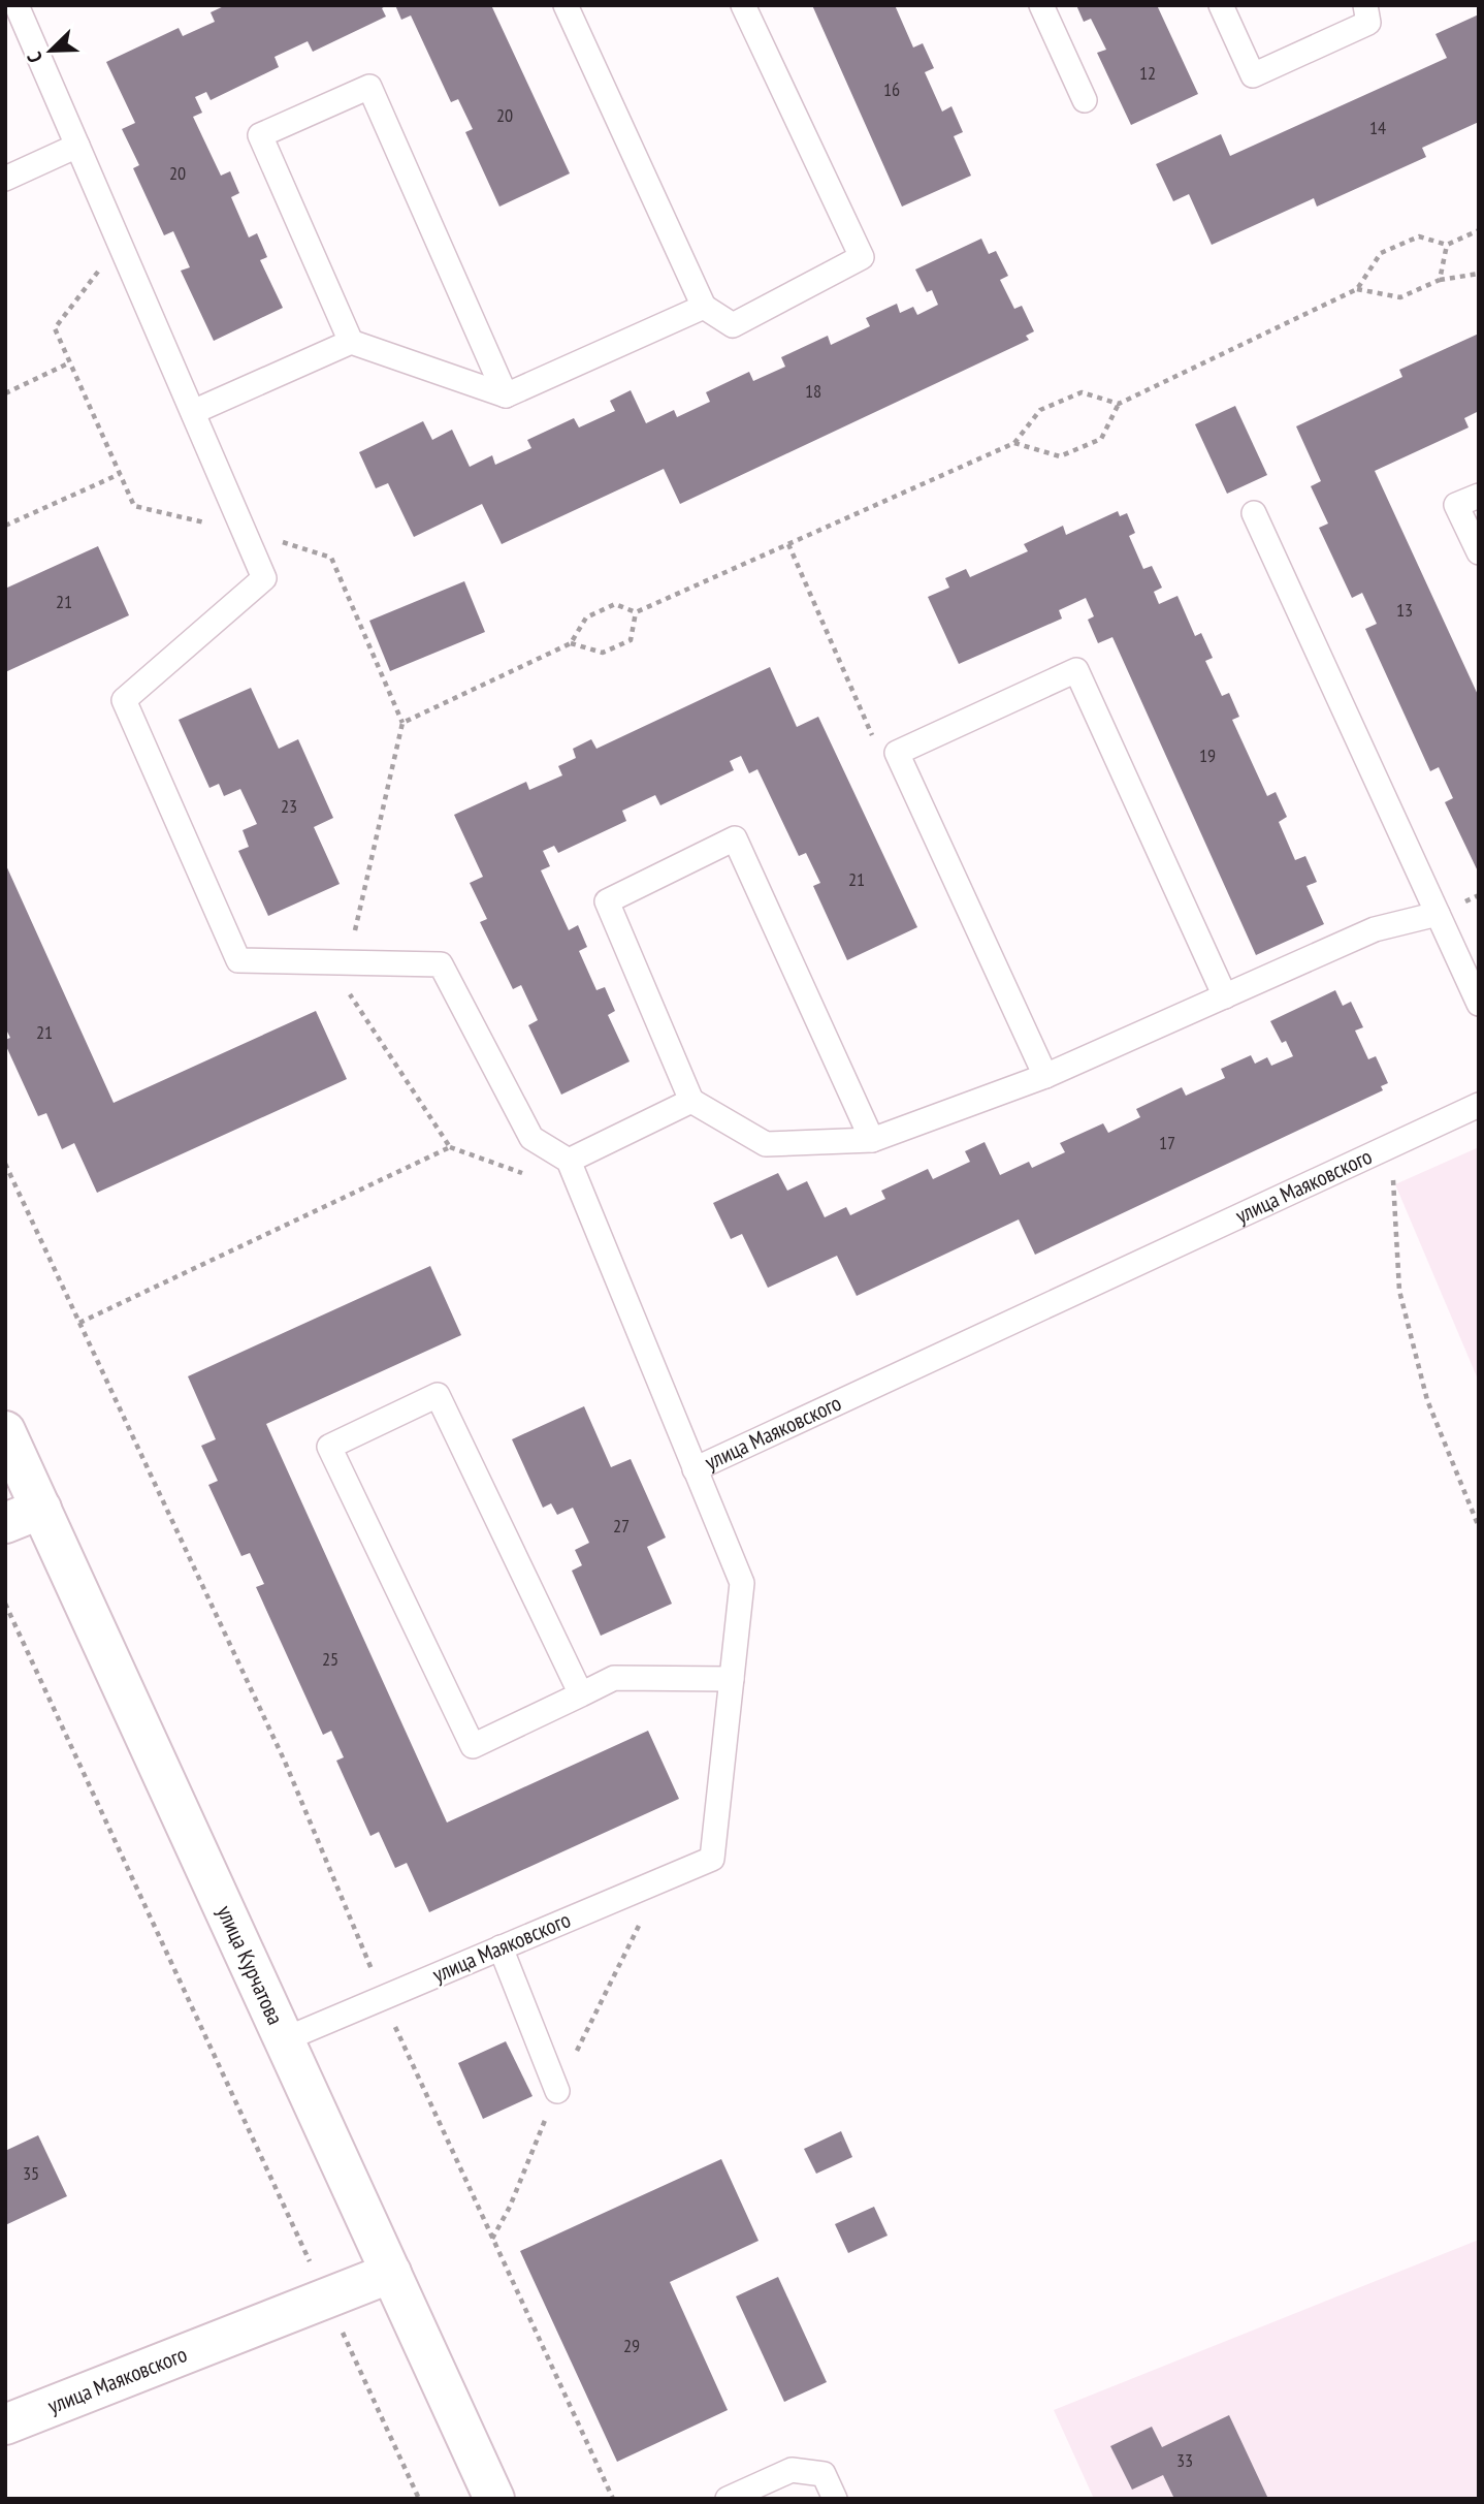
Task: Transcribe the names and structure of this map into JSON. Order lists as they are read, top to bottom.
{
  "streets": {
    "street": ["улица Маяковского", "улица Курчатова"]
  },
  "crossings": [
    ["улица Маяковского", "улица Курчатова"]
  ],
  "house_numbers": [
    "12",
    "16",
    "20",
    "14",
    "20",
    "18",
    "21",
    "13",
    "19",
    "23",
    "21",
    "21",
    "17",
    "27",
    "25",
    "35",
    "29",
    "33"
  ],
  "north": "bottom left"
}
